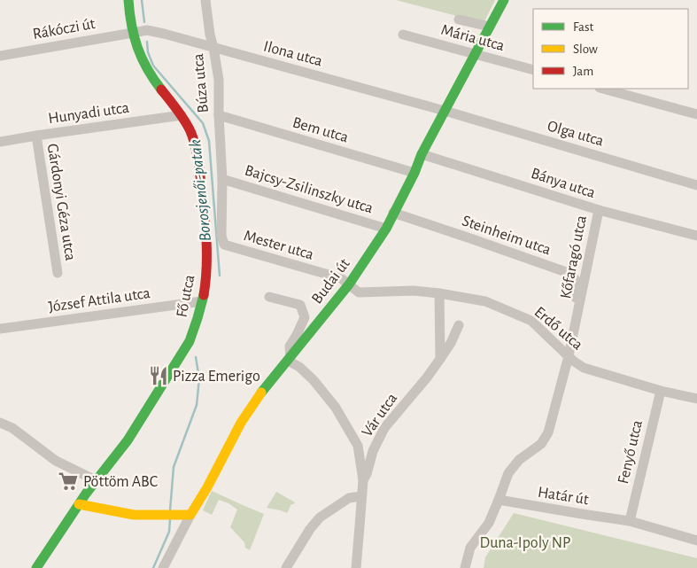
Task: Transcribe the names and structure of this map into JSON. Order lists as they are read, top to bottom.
{
  "streets": {
    "street": [
      "Rákóczi út",
      "Mária utca",
      "Ilona utca",
      "Búza utca",
      "Hunyadi utca",
      "Bem utca",
      "Olga utca",
      "Bánya utca",
      "Bajcsy-Zsilinszky utca",
      "Gárdonyi Géza utca",
      "Steinheim utca",
      "Mester utca",
      "Kőfaragó utca",
      "Budai út",
      "Fő utca",
      "József Attila utca",
      "Erdő utca",
      "Vár utca",
      "Fenyő utca",
      "Határ út"
    ]
  },
  "crossings": [
    ["Rákóczi út", "Ilona utca"],
    ["Rákóczi út", "Fő utca"],
    ["Mária utca", "Budai út"],
    ["Ilona utca", "Búza utca"],
    ["Ilona utca", "Olga utca"],
    ["Ilona utca", "Budai út"],
    ["Ilona utca", "Fő utca"],
    ["Búza utca", "Bem utca"],
    ["Búza utca", "Bajcsy-Zsilinszky utca"],
    ["Búza utca", "Mester utca"],
    ["Hunyadi utca", "Gárdonyi Géza utca"],
    ["Hunyadi utca", "Fő utca"],
    ["Bem utca", "Budai út"],
    ["Olga utca", "Budai út"],
    ["Bánya utca", "Kőfaragó utca"],
    ["Bánya utca", "Budai út"],
    ["Bajcsy-Zsilinszky utca", "Budai út"],
    ["Steinheim utca", "Kőfaragó utca"],
    ["Steinheim utca", "Budai út"],
    ["Mester utca", "Budai út"],
    ["Mester utca", "Erdő utca"],
    ["Kőfaragó utca", "Erdő utca"],
    ["Kőfaragó utca", "Határ út"],
    ["Budai út", "Erdő utca"],
    ["Fő utca", "József Attila utca"],
    ["Erdő utca", "Fenyő utca"],
    ["Fenyő utca", "Határ út"]
  ],
  "water": ["Borosjenői-patak"],
  "parks": ["Duna-Ipoly NP"],
  "places": {
    "restaurant": ["Pizza Emerigo"],
    "supermarket": ["Pöttöm ABC"]
  },
  "legend": ["Fast", "Slow", "Jam"]
}
